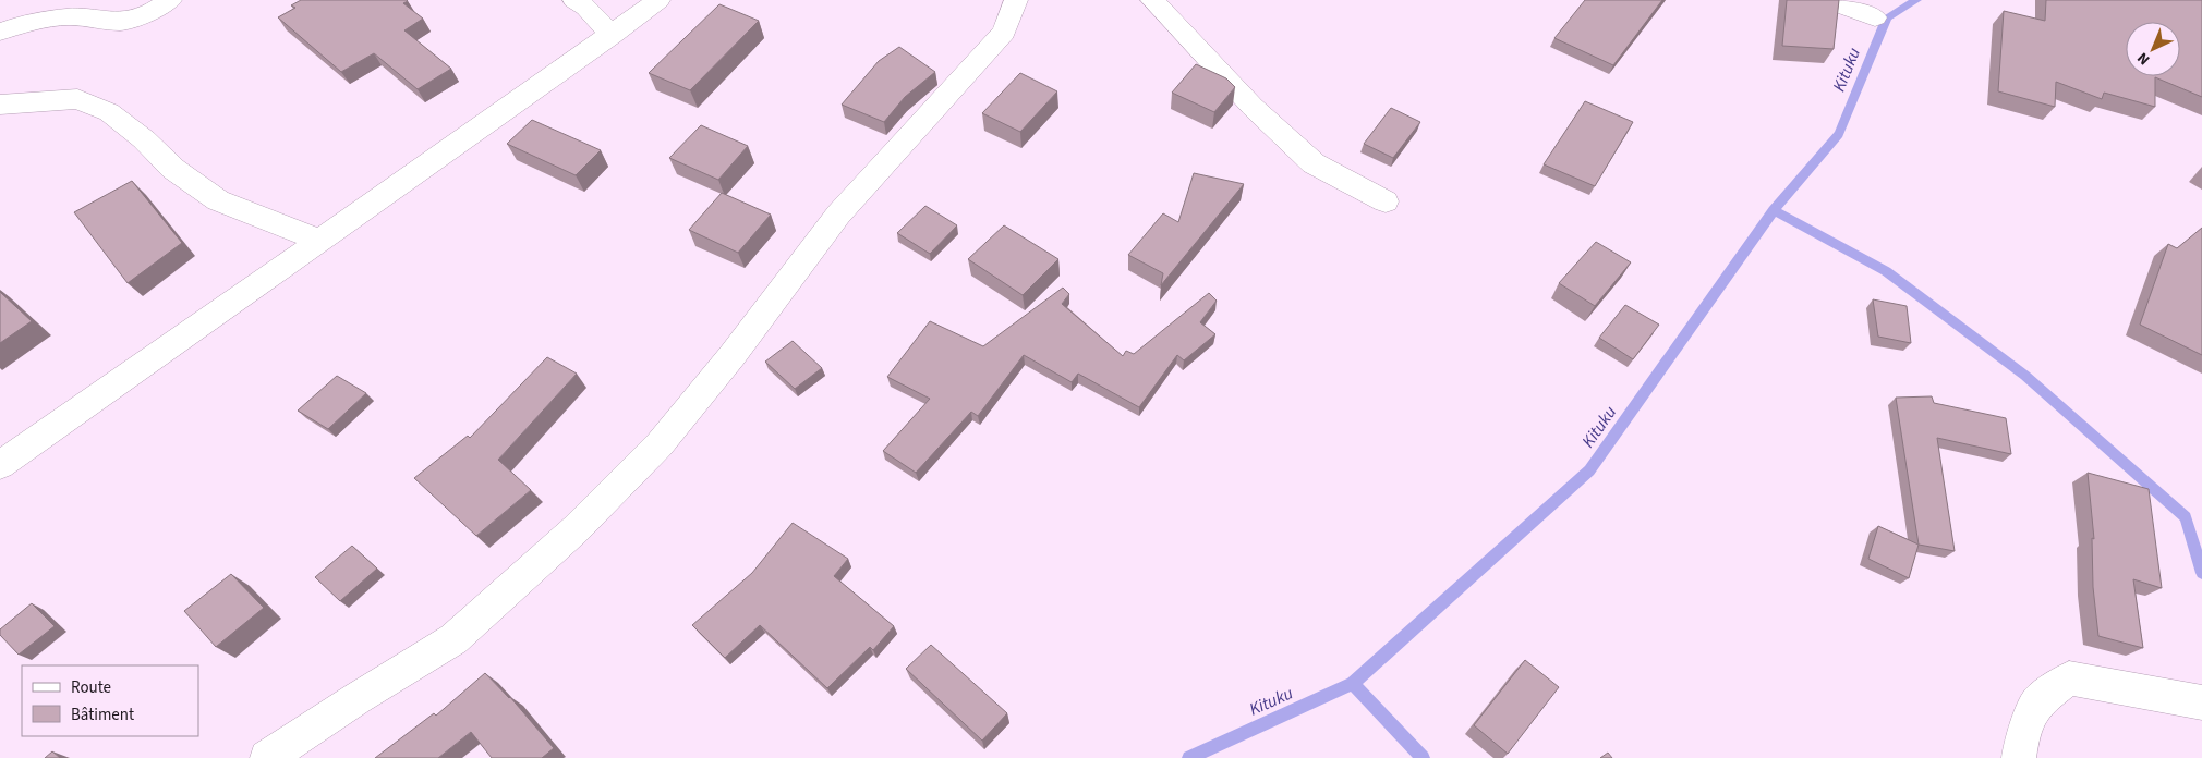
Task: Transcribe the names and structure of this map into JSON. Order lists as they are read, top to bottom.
{
  "water": ["Kituku"],
  "legend": ["Route", "Bâtiment"],
  "north": "bottom left"
}
